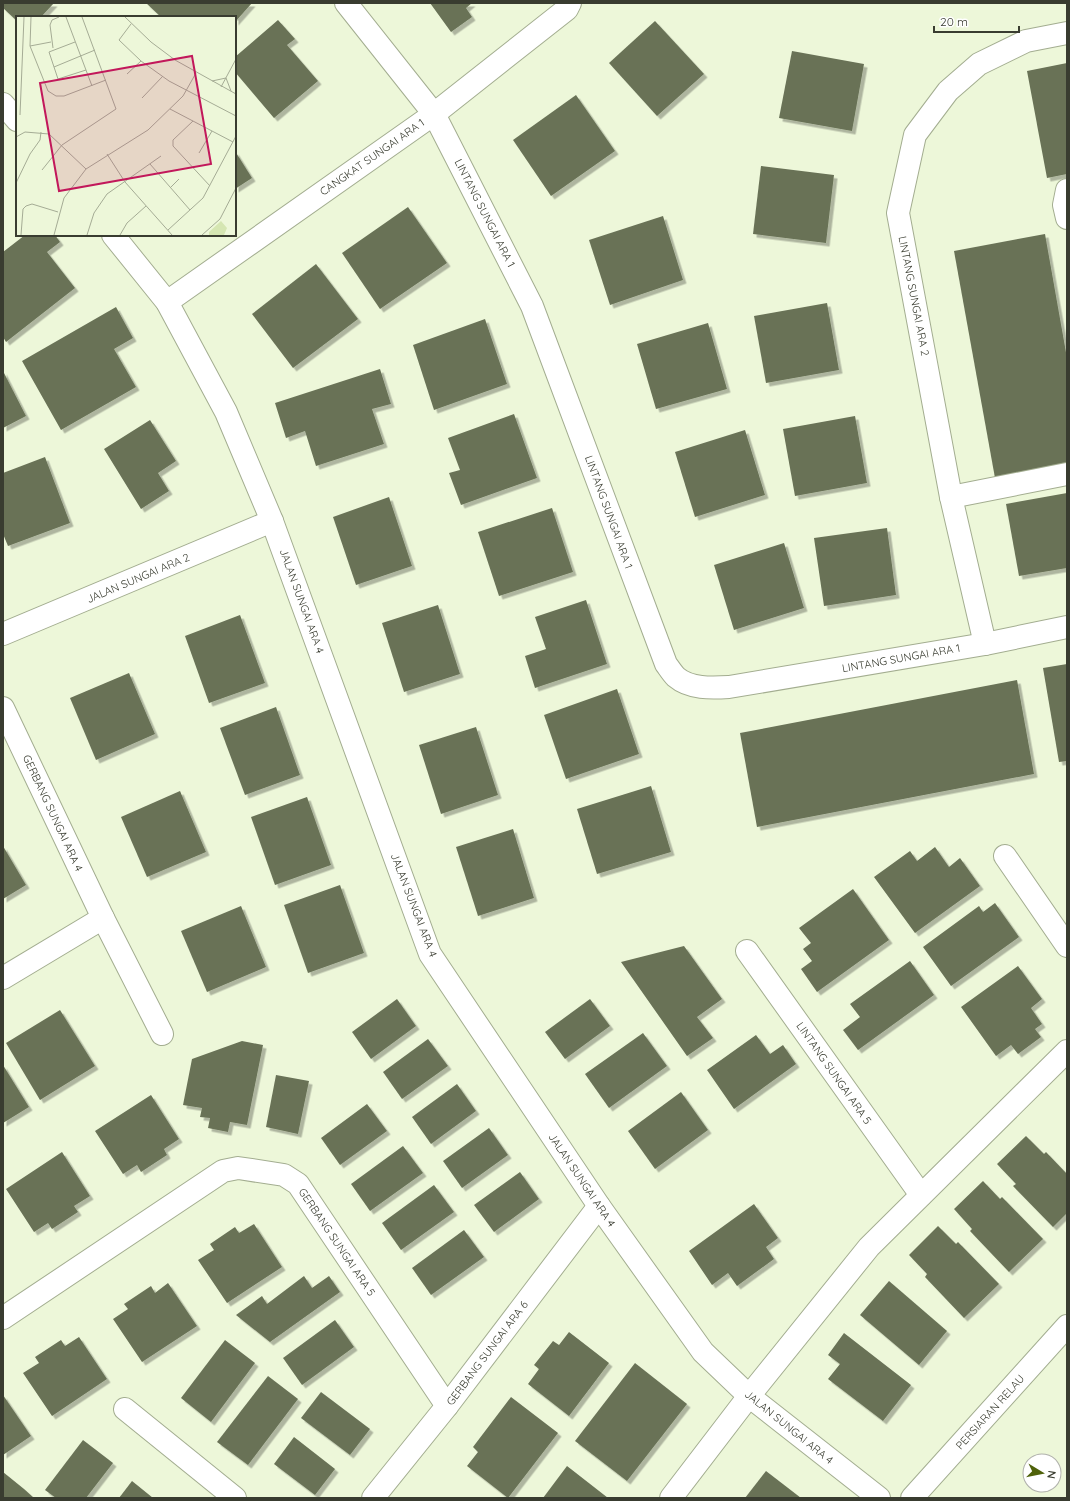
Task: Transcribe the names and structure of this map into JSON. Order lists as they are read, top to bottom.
{
  "streets": {
    "street": [
      "CANGKAT SUNGAI ARA 1",
      "LINTANG SUNGAI ARA 1",
      "LINTANG SUNGAI ARA 2",
      "JALAN SUNGAI ARA 2",
      "JALAN SUNGAI ARA 4",
      "GERBANG SUNGAI ARA 4",
      "LINTANG SUNGAI ARA 5",
      "GERBANG SUNGAI ARA 5",
      "GERBANG SUNGAI ARA 6",
      "PERSIARAN RELAU"
    ]
  },
  "crossings": [
    ["CANGKAT SUNGAI ARA 1", "LINTANG SUNGAI ARA 1"],
    ["CANGKAT SUNGAI ARA 1", "JALAN SUNGAI ARA 4"],
    ["LINTANG SUNGAI ARA 1", "LINTANG SUNGAI ARA 2"],
    ["JALAN SUNGAI ARA 2", "JALAN SUNGAI ARA 4"],
    ["JALAN SUNGAI ARA 4", "GERBANG SUNGAI ARA 6"],
    ["GERBANG SUNGAI ARA 5", "GERBANG SUNGAI ARA 6"]
  ],
  "scale_bar": "20 m",
  "north": "right"
}
